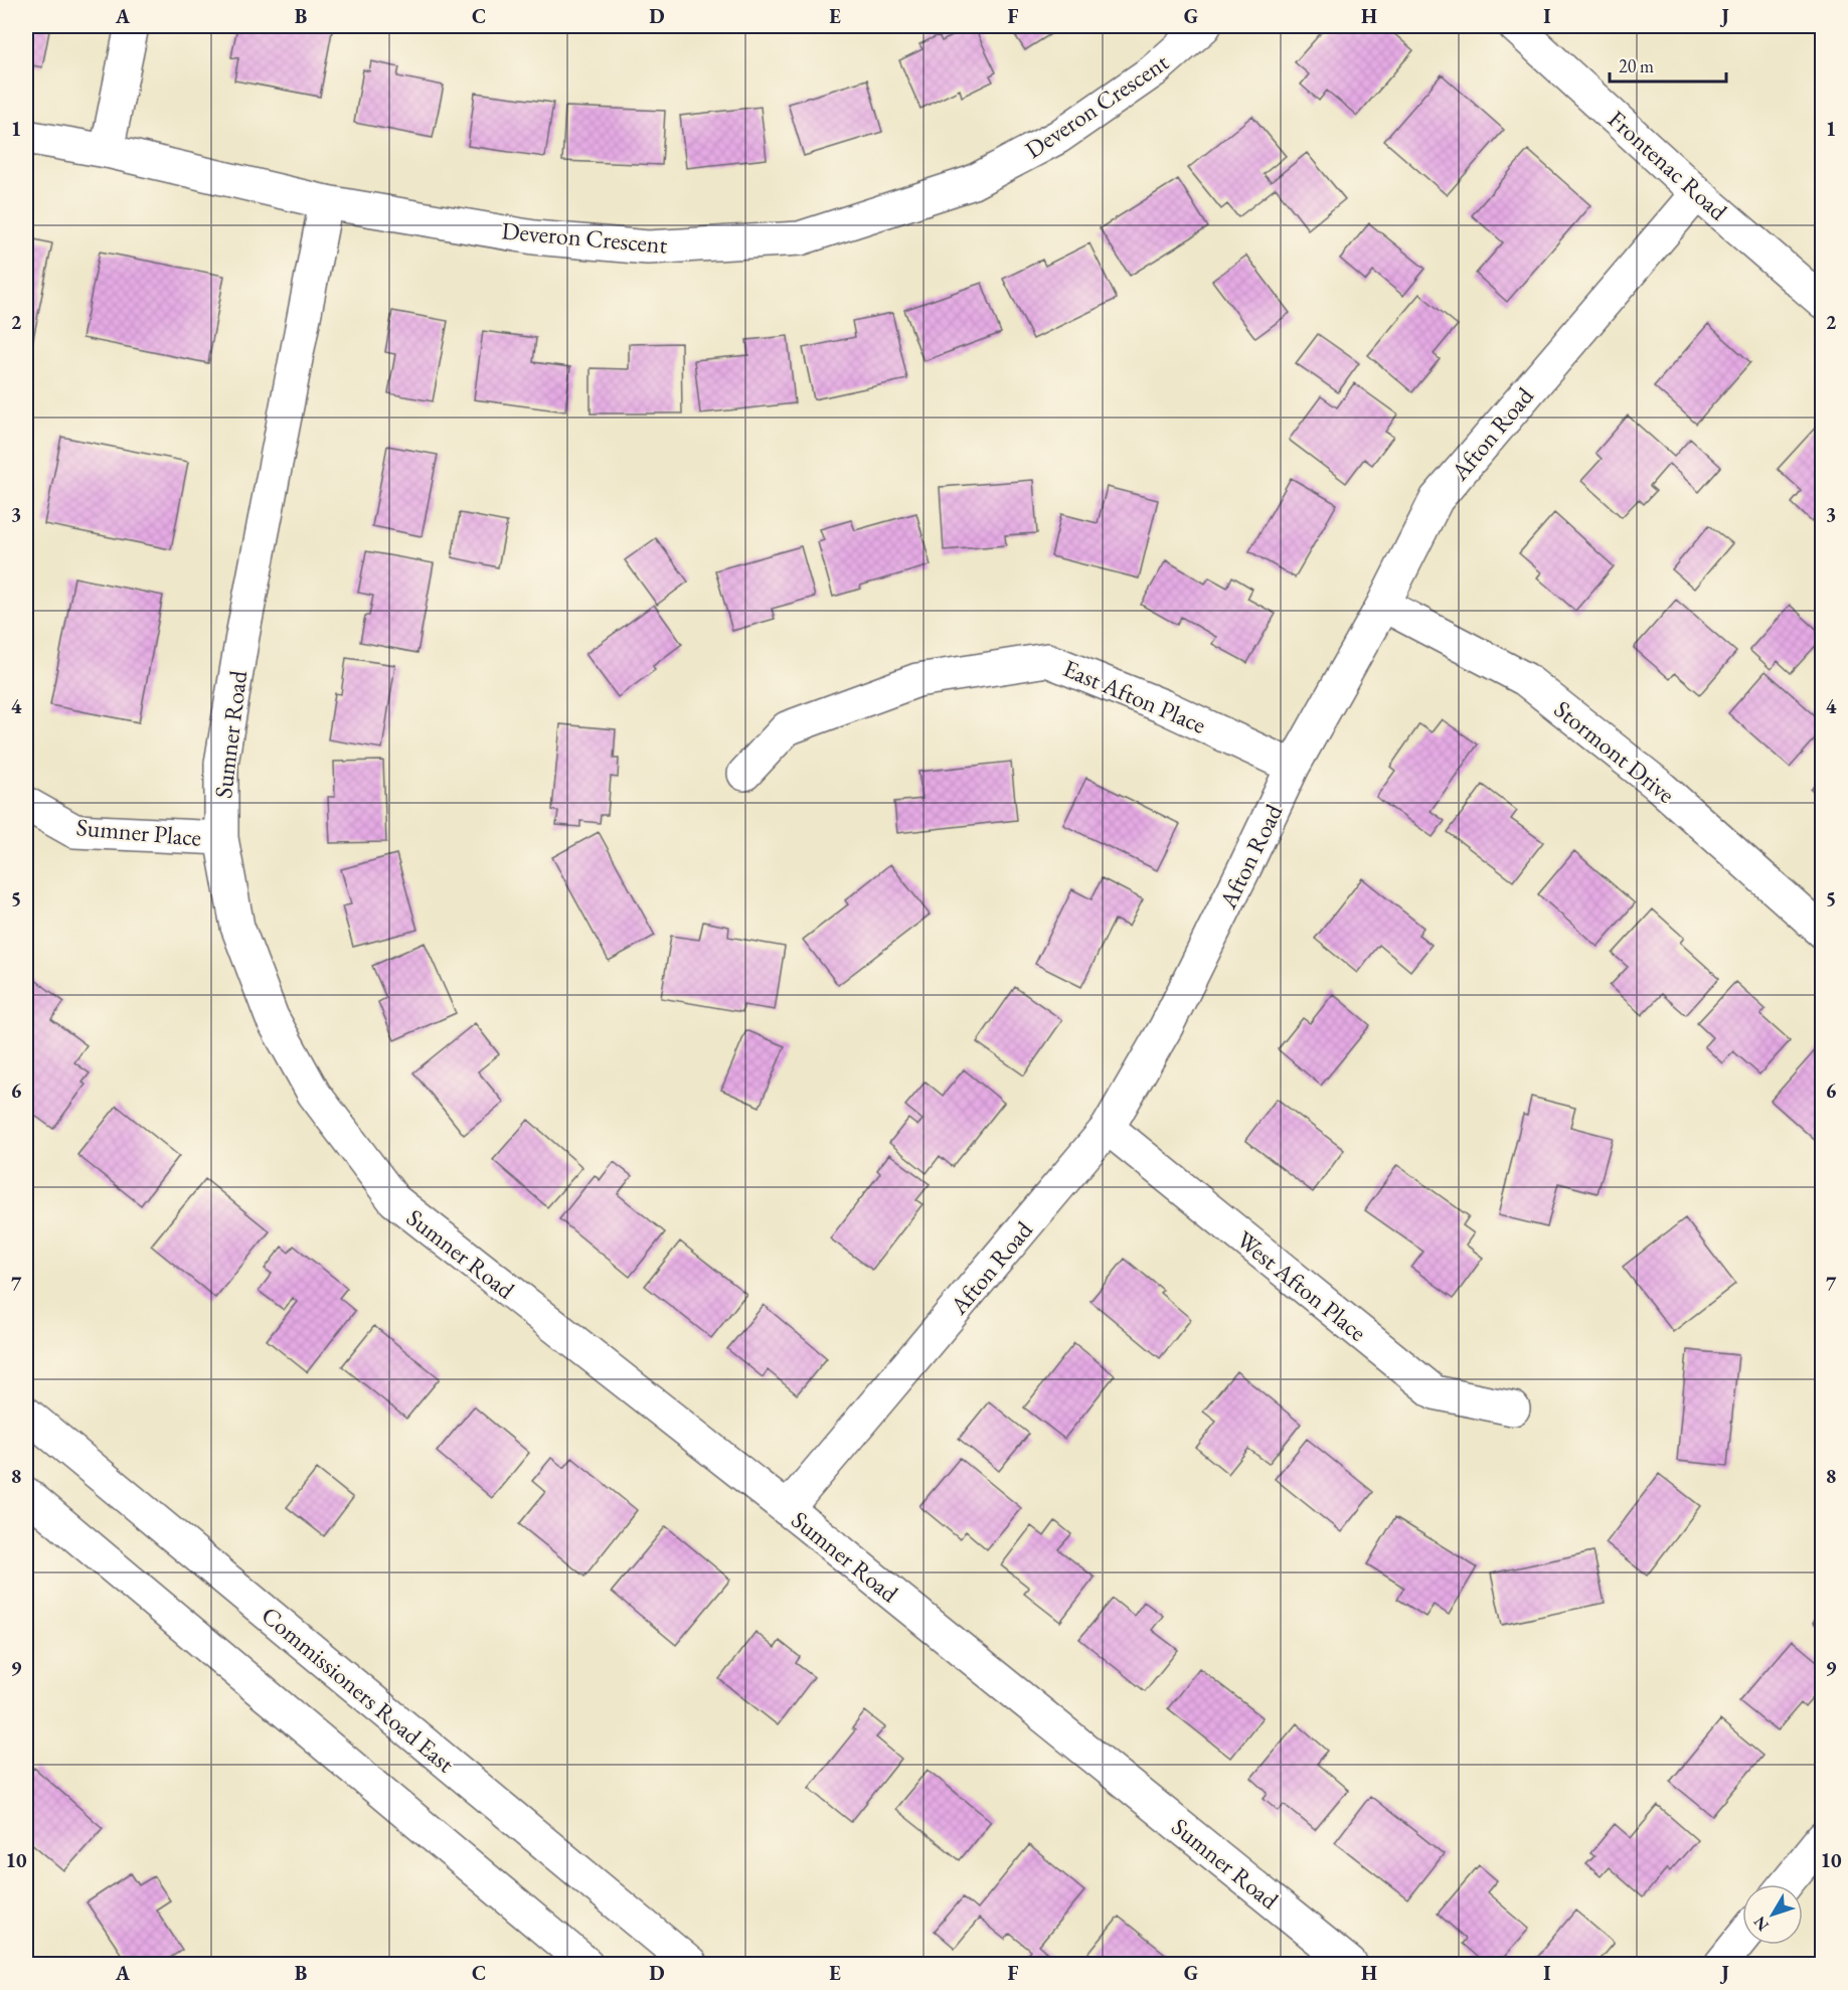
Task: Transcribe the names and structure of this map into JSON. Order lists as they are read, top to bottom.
{
  "streets": {
    "street": [
      "Deveron Crescent",
      "Frontenac Road",
      "Afton Road",
      "East Afton Place",
      "Sumner Road",
      "Stormont Drive",
      "Sumner Place",
      "West Afton Place",
      "Commissioners Road East"
    ]
  },
  "crossings": [
    ["Deveron Crescent", "Sumner Road"],
    ["Frontenac Road", "Afton Road"],
    ["Afton Road", "East Afton Place"],
    ["Afton Road", "Sumner Road"],
    ["Afton Road", "Stormont Drive"],
    ["Afton Road", "West Afton Place"],
    ["Sumner Road", "Sumner Place"]
  ],
  "scale_bar": "20 m",
  "north": "bottom left",
  "grid": {
    "columns": [
      "A",
      "B",
      "C",
      "D",
      "E",
      "F",
      "G",
      "H",
      "I",
      "J"
    ],
    "rows": [
      "1",
      "2",
      "3",
      "4",
      "5",
      "6",
      "7",
      "8",
      "9",
      "10"
    ]
  }
}
